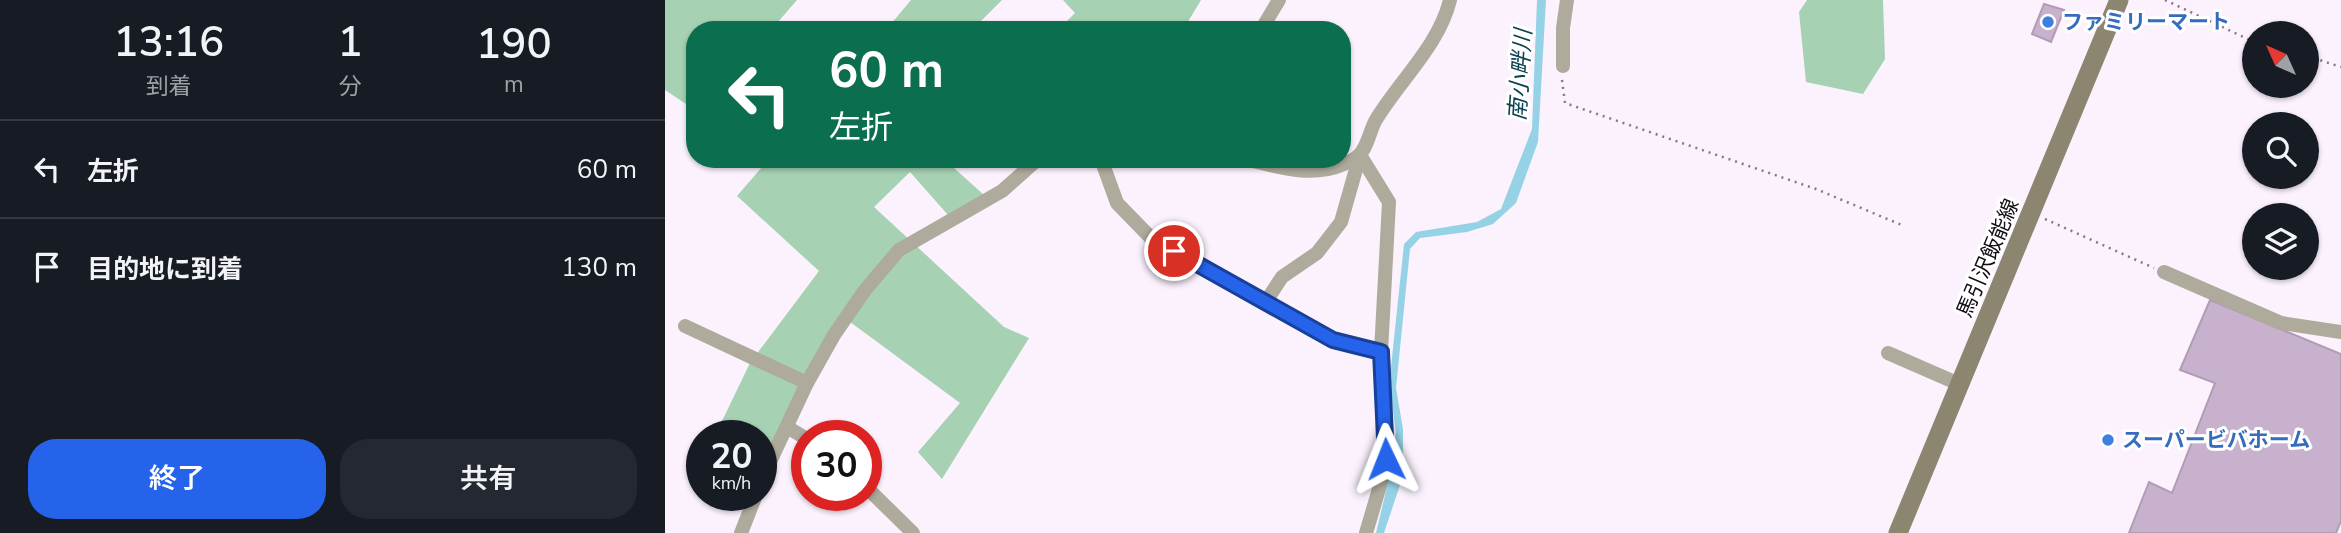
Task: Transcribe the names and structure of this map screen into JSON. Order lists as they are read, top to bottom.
{
  "streets": {
    "main road": ["馬引沢飯能線"]
  },
  "water": ["南小畔川"],
  "places": ["ファミリーマート", "スーパービバホーム"],
  "north": "top left",
  "page": {
    "eta": [
      "13:16",
      "到着",
      "1",
      "分",
      "190",
      "m"
    ],
    "turn": ["60 m", "左折"],
    "list": [
      {
        "name": "左折",
        "value": "60 m"
      },
      {
        "name": "目的地に到着",
        "value": "130 m"
      }
    ],
    "speed": "20 km/h",
    "limit": "30",
    "buttons": ["終了", "共有"]
  }
}
